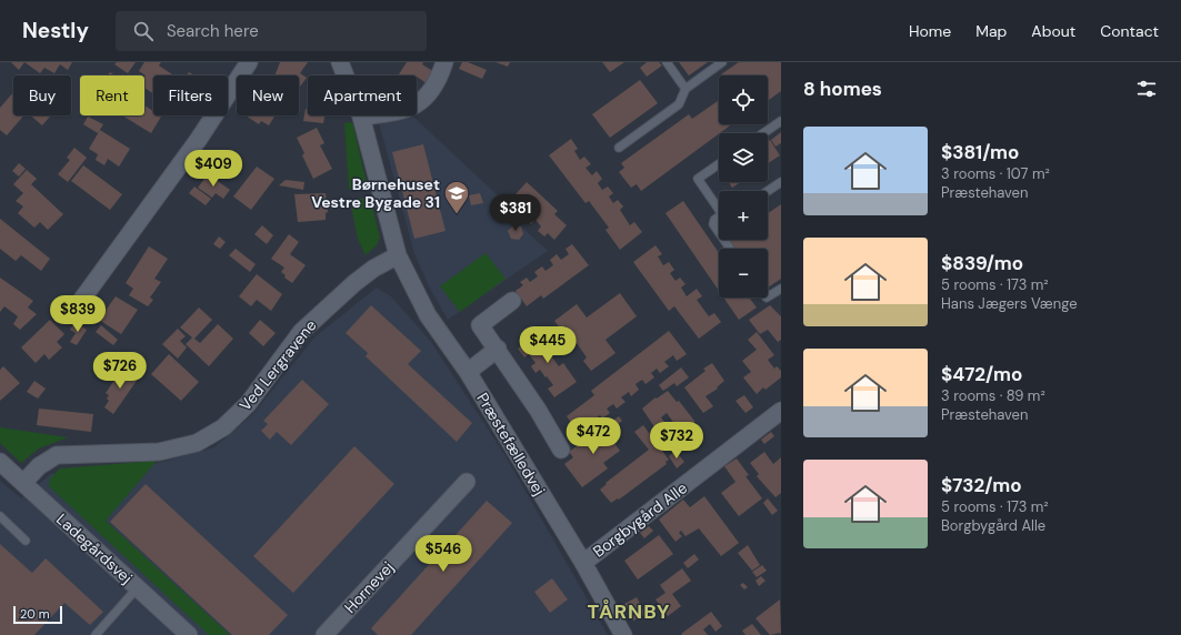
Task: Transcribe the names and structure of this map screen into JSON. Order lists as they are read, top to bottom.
{
  "streets": {
    "street": [
      "Ved Lergravene",
      "Præstefælledvej",
      "Borgbygård Alle",
      "Ladegårdsvej",
      "Hornevej"
    ]
  },
  "crossings": [
    ["Ved Lergravene", "Præstefælledvej"],
    ["Ved Lergravene", "Ladegårdsvej"],
    ["Præstefælledvej", "Borgbygård Alle"]
  ],
  "districts": ["TÅRNBY"],
  "places": {
    "school or university": ["Børnehuset Vestre Bygade 31"]
  },
  "scale_bar": "20 m",
  "page": {
    "header": "Nestly",
    "search": "Search here",
    "nav": [
      "Home",
      "Map",
      "About",
      "Contact"
    ],
    "heading": "8 homes",
    "map_buttons": ["+", "−"],
    "chip": [
      "Buy",
      "Rent",
      "Filters",
      "New",
      "Apartment"
    ],
    "list": [
      {
        "name": "$381/mo",
        "note": "3 rooms · 107 m² · Præstehaven"
      },
      {
        "name": "$839/mo",
        "note": "5 rooms · 173 m² · Hans Jægers Vænge"
      },
      {
        "name": "$472/mo",
        "note": "3 rooms · 89 m² · Præstehaven"
      },
      {
        "name": "$732/mo",
        "note": "5 rooms · 173 m² · Borgbygård Alle"
      }
    ],
    "price": [
      "$409",
      "$381",
      "$839",
      "$445",
      "$726",
      "$472",
      "$732",
      "$546"
    ],
    "scale": "20 m"
  }
}
